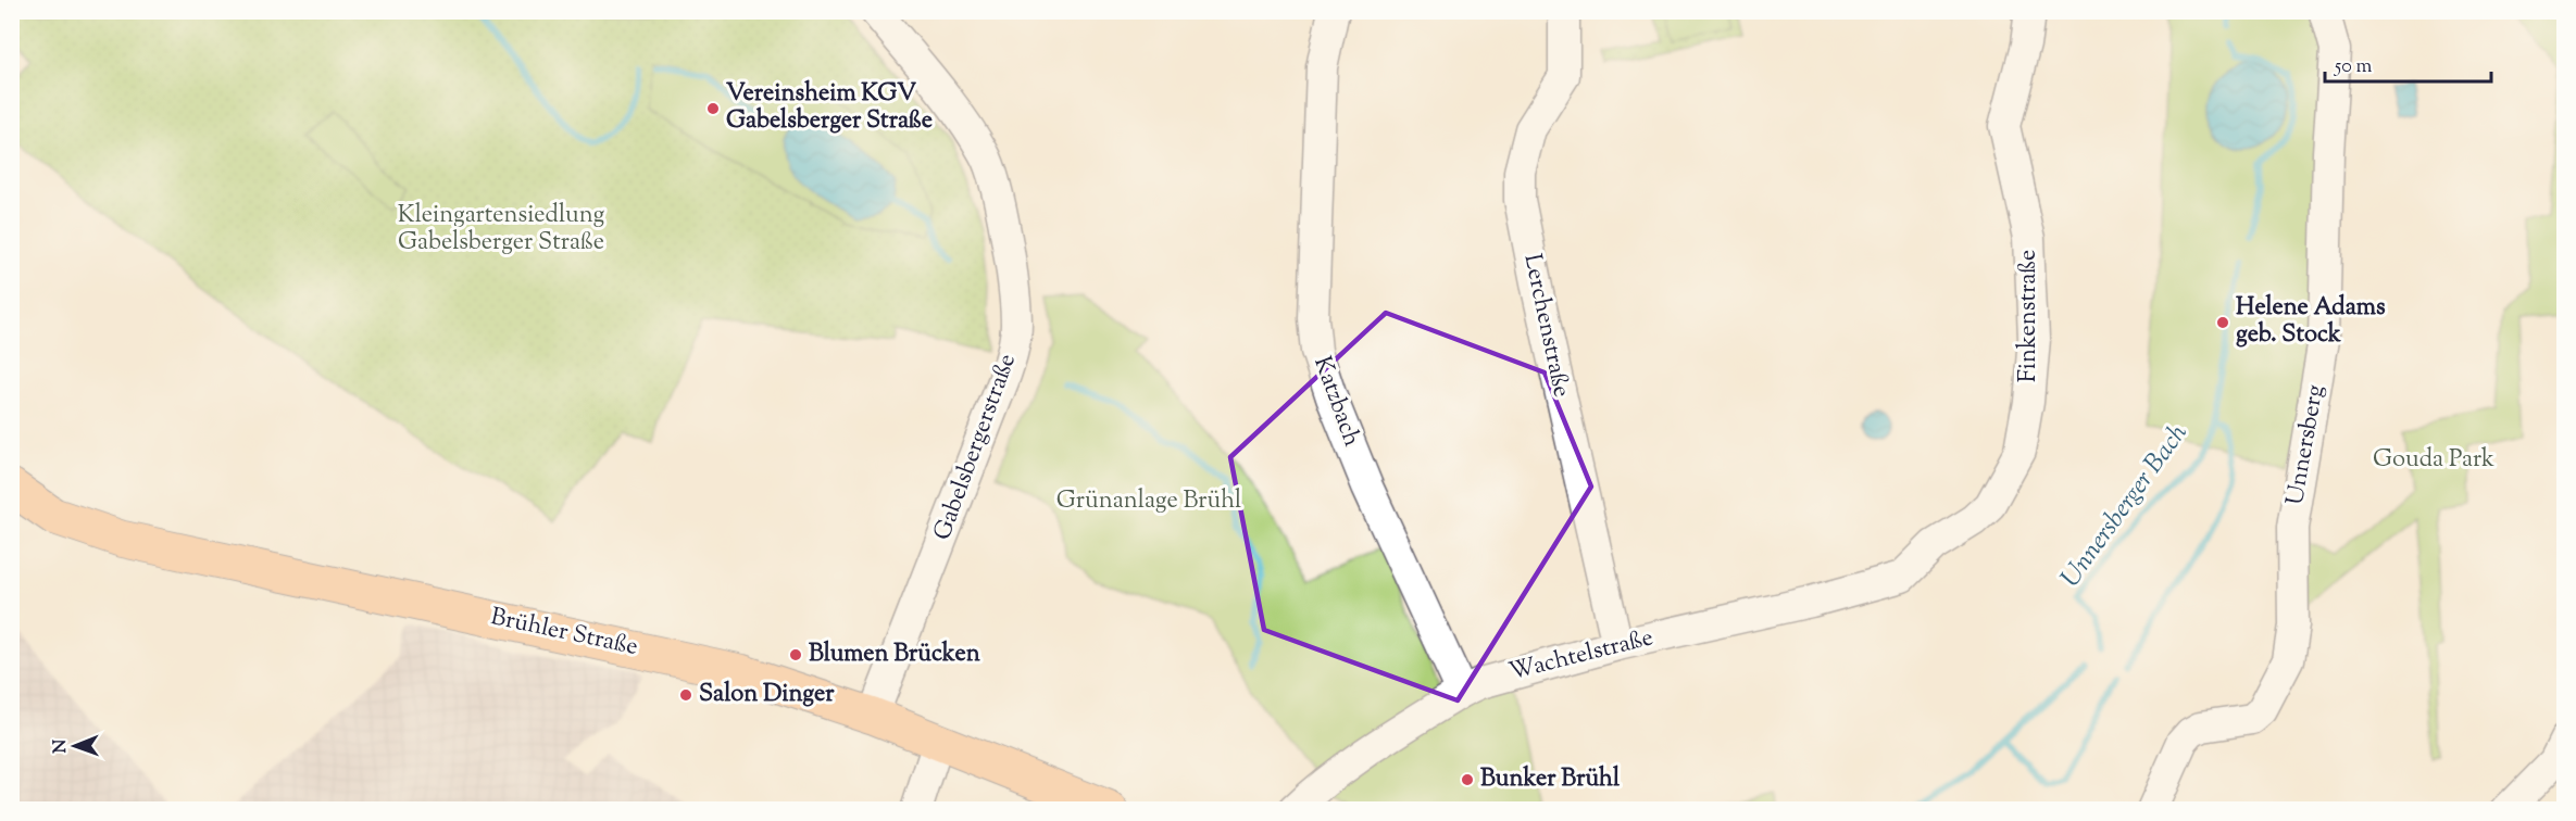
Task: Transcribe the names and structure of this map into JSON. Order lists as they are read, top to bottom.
{
  "streets": {
    "main road": ["Brühler Straße"],
    "street": [
      "Finkenstraße",
      "Lerchenstraße",
      "Katzbach",
      "Unnersberg",
      "Gabelsbergerstraße",
      "Wachtelstraße"
    ]
  },
  "crossings": [
    ["Finkenstraße", "Wachtelstraße"],
    ["Lerchenstraße", "Wachtelstraße"],
    ["Katzbach", "Wachtelstraße"],
    ["Gabelsbergerstraße", "Brühler Straße"]
  ],
  "water": ["Unnersberger Bach"],
  "parks": ["Kleingartensiedlung Gabelsberger Straße", "Gouda Park", "Grünanlage Brühl"],
  "places": [
    "Vereinsheim KGV Gabelsberger Straße",
    "Helene Adams geb. Stock",
    "Blumen Brücken",
    "Salon Dinger",
    "Bunker Brühl"
  ],
  "scale_bar": "50 m",
  "north": "left"
}
